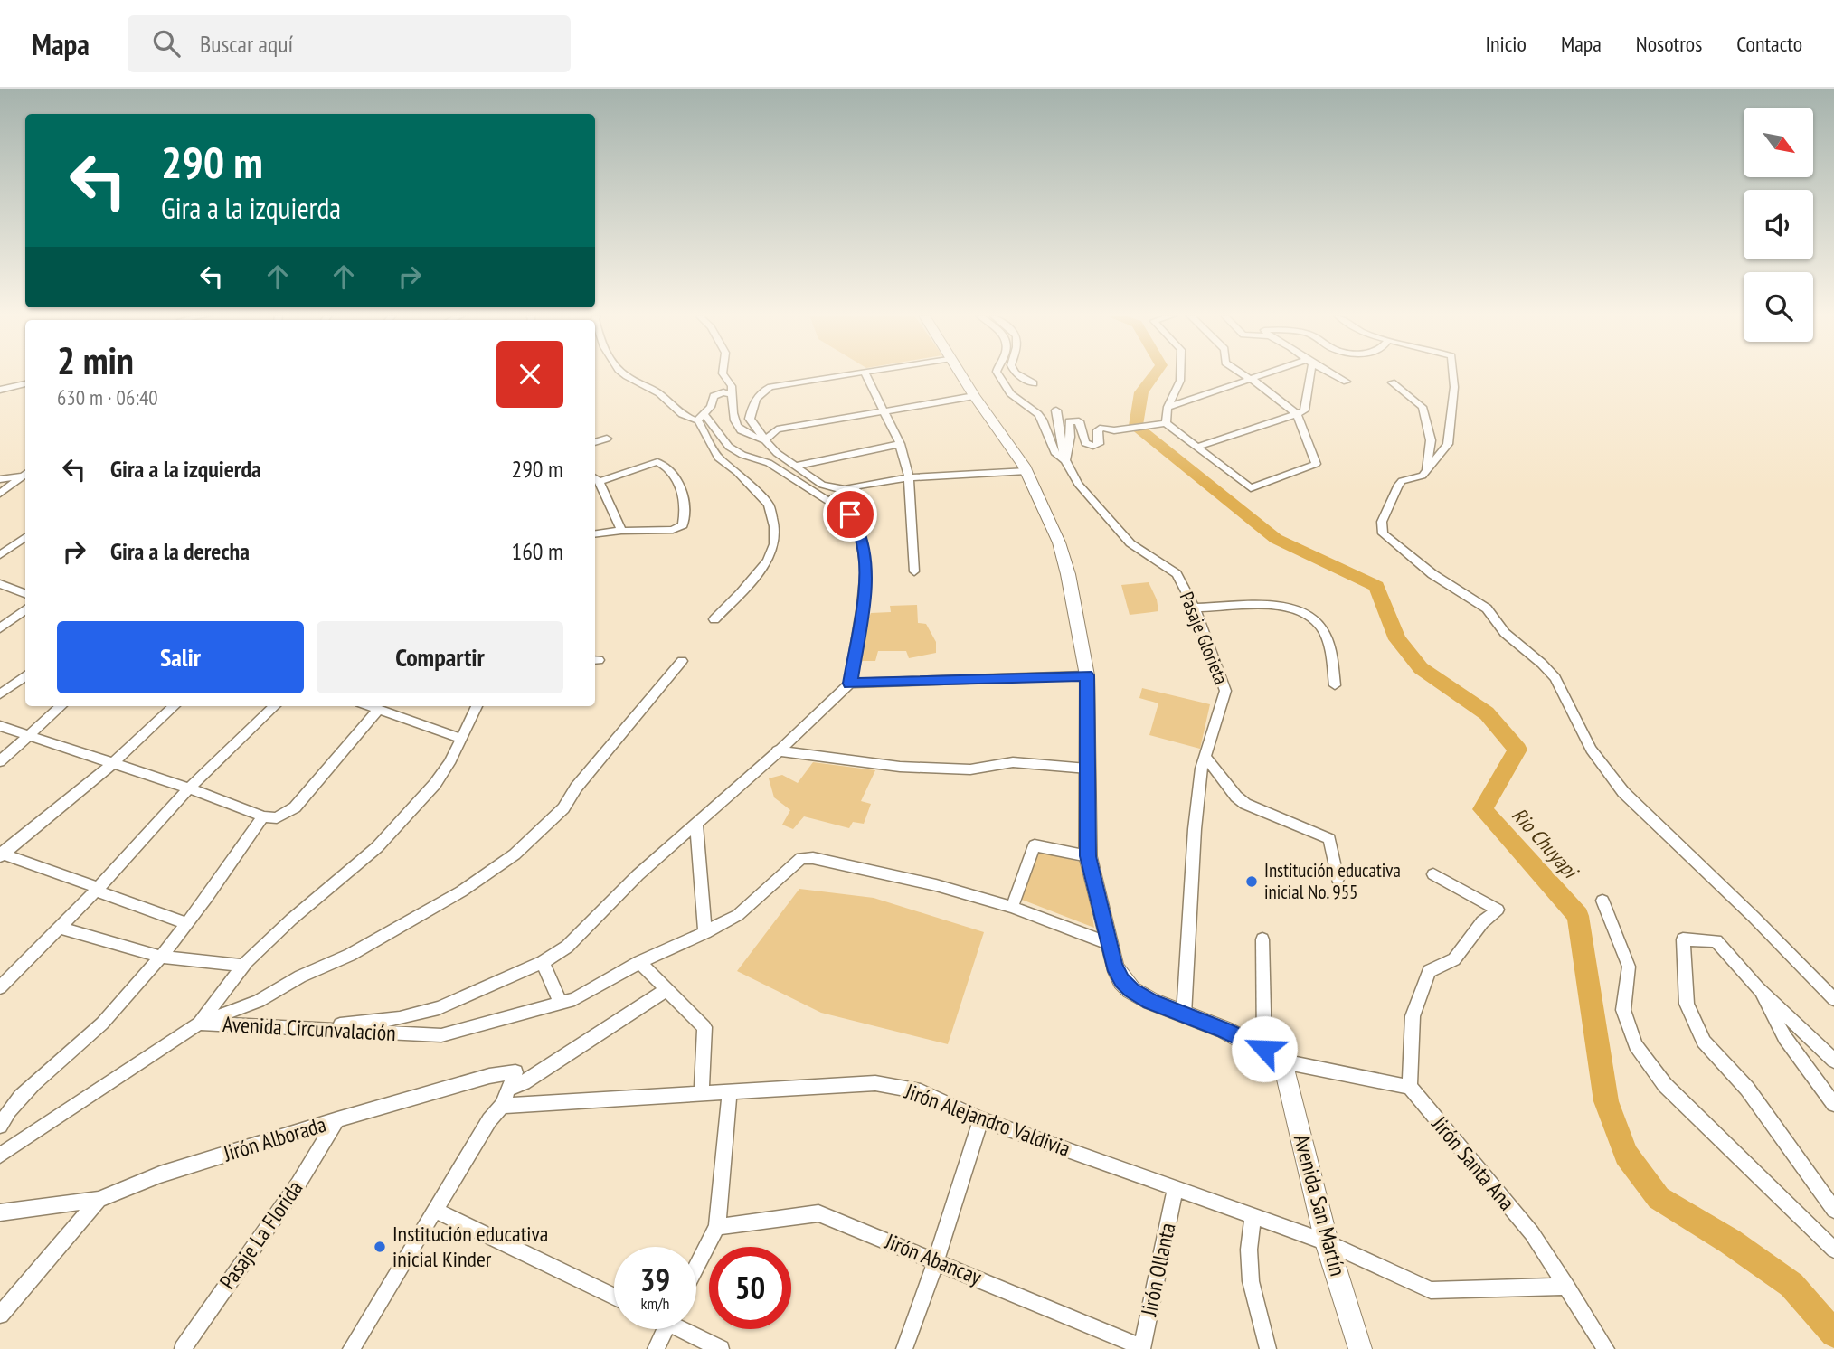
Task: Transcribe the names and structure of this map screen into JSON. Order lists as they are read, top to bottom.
{
  "streets": {
    "main road": ["Avenida San Martín"],
    "street": [
      "Pasaje Glorieta",
      "Avenida Circunvalación",
      "Jirón Alejandro Valdivia",
      "Jirón Alborada",
      "Jirón Santa Ana",
      "Pasaje La Florida",
      "Jirón Abancay",
      "Jirón Ollanta"
    ]
  },
  "crossings": [
    ["Jirón Alejandro Valdivia", "Avenida San Martín"],
    ["Jirón Alejandro Valdivia", "Jirón Ollanta"],
    ["Jirón Alborada", "Pasaje La Florida"],
    ["Jirón Abancay", "Jirón Ollanta"]
  ],
  "water": ["Rio Chuyapi"],
  "places": ["Institución educativa inicial No. 955", "Institución educativa inicial Kinder"],
  "north": "bottom right",
  "page": {
    "header": "Mapa",
    "search": "Buscar aquí",
    "nav": [
      "Inicio",
      "Mapa",
      "Nosotros",
      "Contacto"
    ],
    "turn": ["290 m", "Gira a la izquierda"],
    "heading": ["2 min", "630 m · 06:40"],
    "list": [
      {
        "name": "Gira a la izquierda",
        "value": "290 m"
      },
      {
        "name": "Gira a la derecha",
        "value": "160 m"
      }
    ],
    "buttons": ["Salir", "Compartir"],
    "speed": "39 km/h",
    "limit": "50"
  }
}
